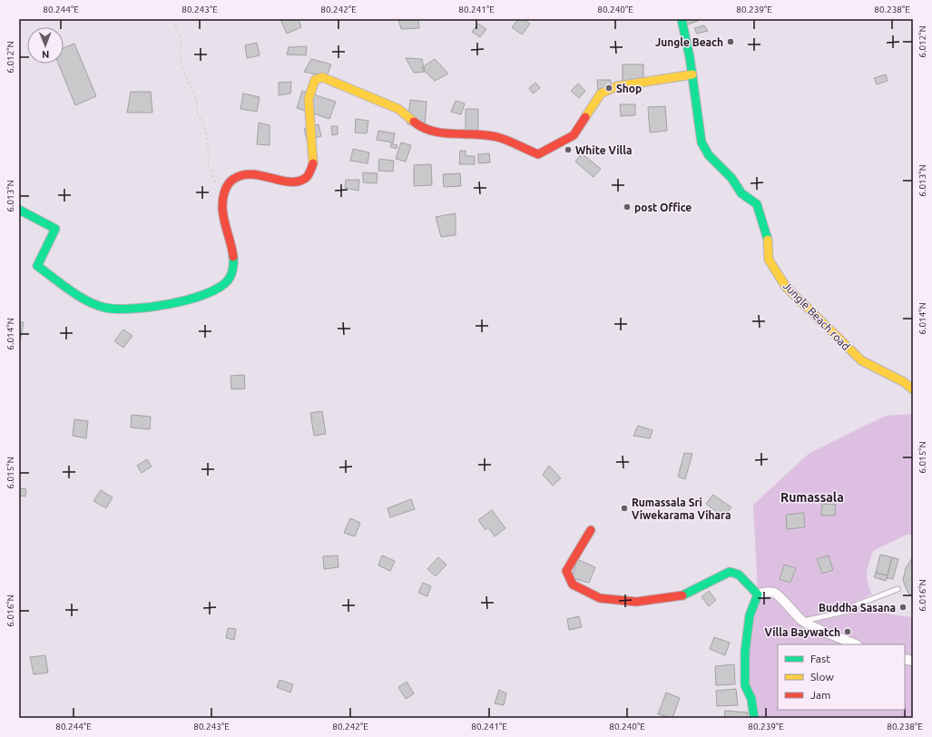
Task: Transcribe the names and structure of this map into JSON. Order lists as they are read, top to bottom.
{
  "streets": {
    "street": ["Jungle Beach road"]
  },
  "districts": ["Rumassala"],
  "places": [
    "Jungle Beach",
    "Shop",
    "White Villa",
    "post Office",
    "Rumassala Sri Viwekarama Vihara",
    "Buddha Sasana",
    "Villa Baywatch"
  ],
  "legend": ["Fast", "Slow", "Jam"],
  "north": "bottom",
  "coordinates": [
    "80.244°E",
    "80.243°E",
    "80.242°E",
    "80.241°E",
    "80.240°E",
    "80.239°E",
    "80.238°E",
    "6.012°N",
    "6.013°N",
    "6.014°N",
    "6.015°N",
    "6.016°N"
  ]
}
